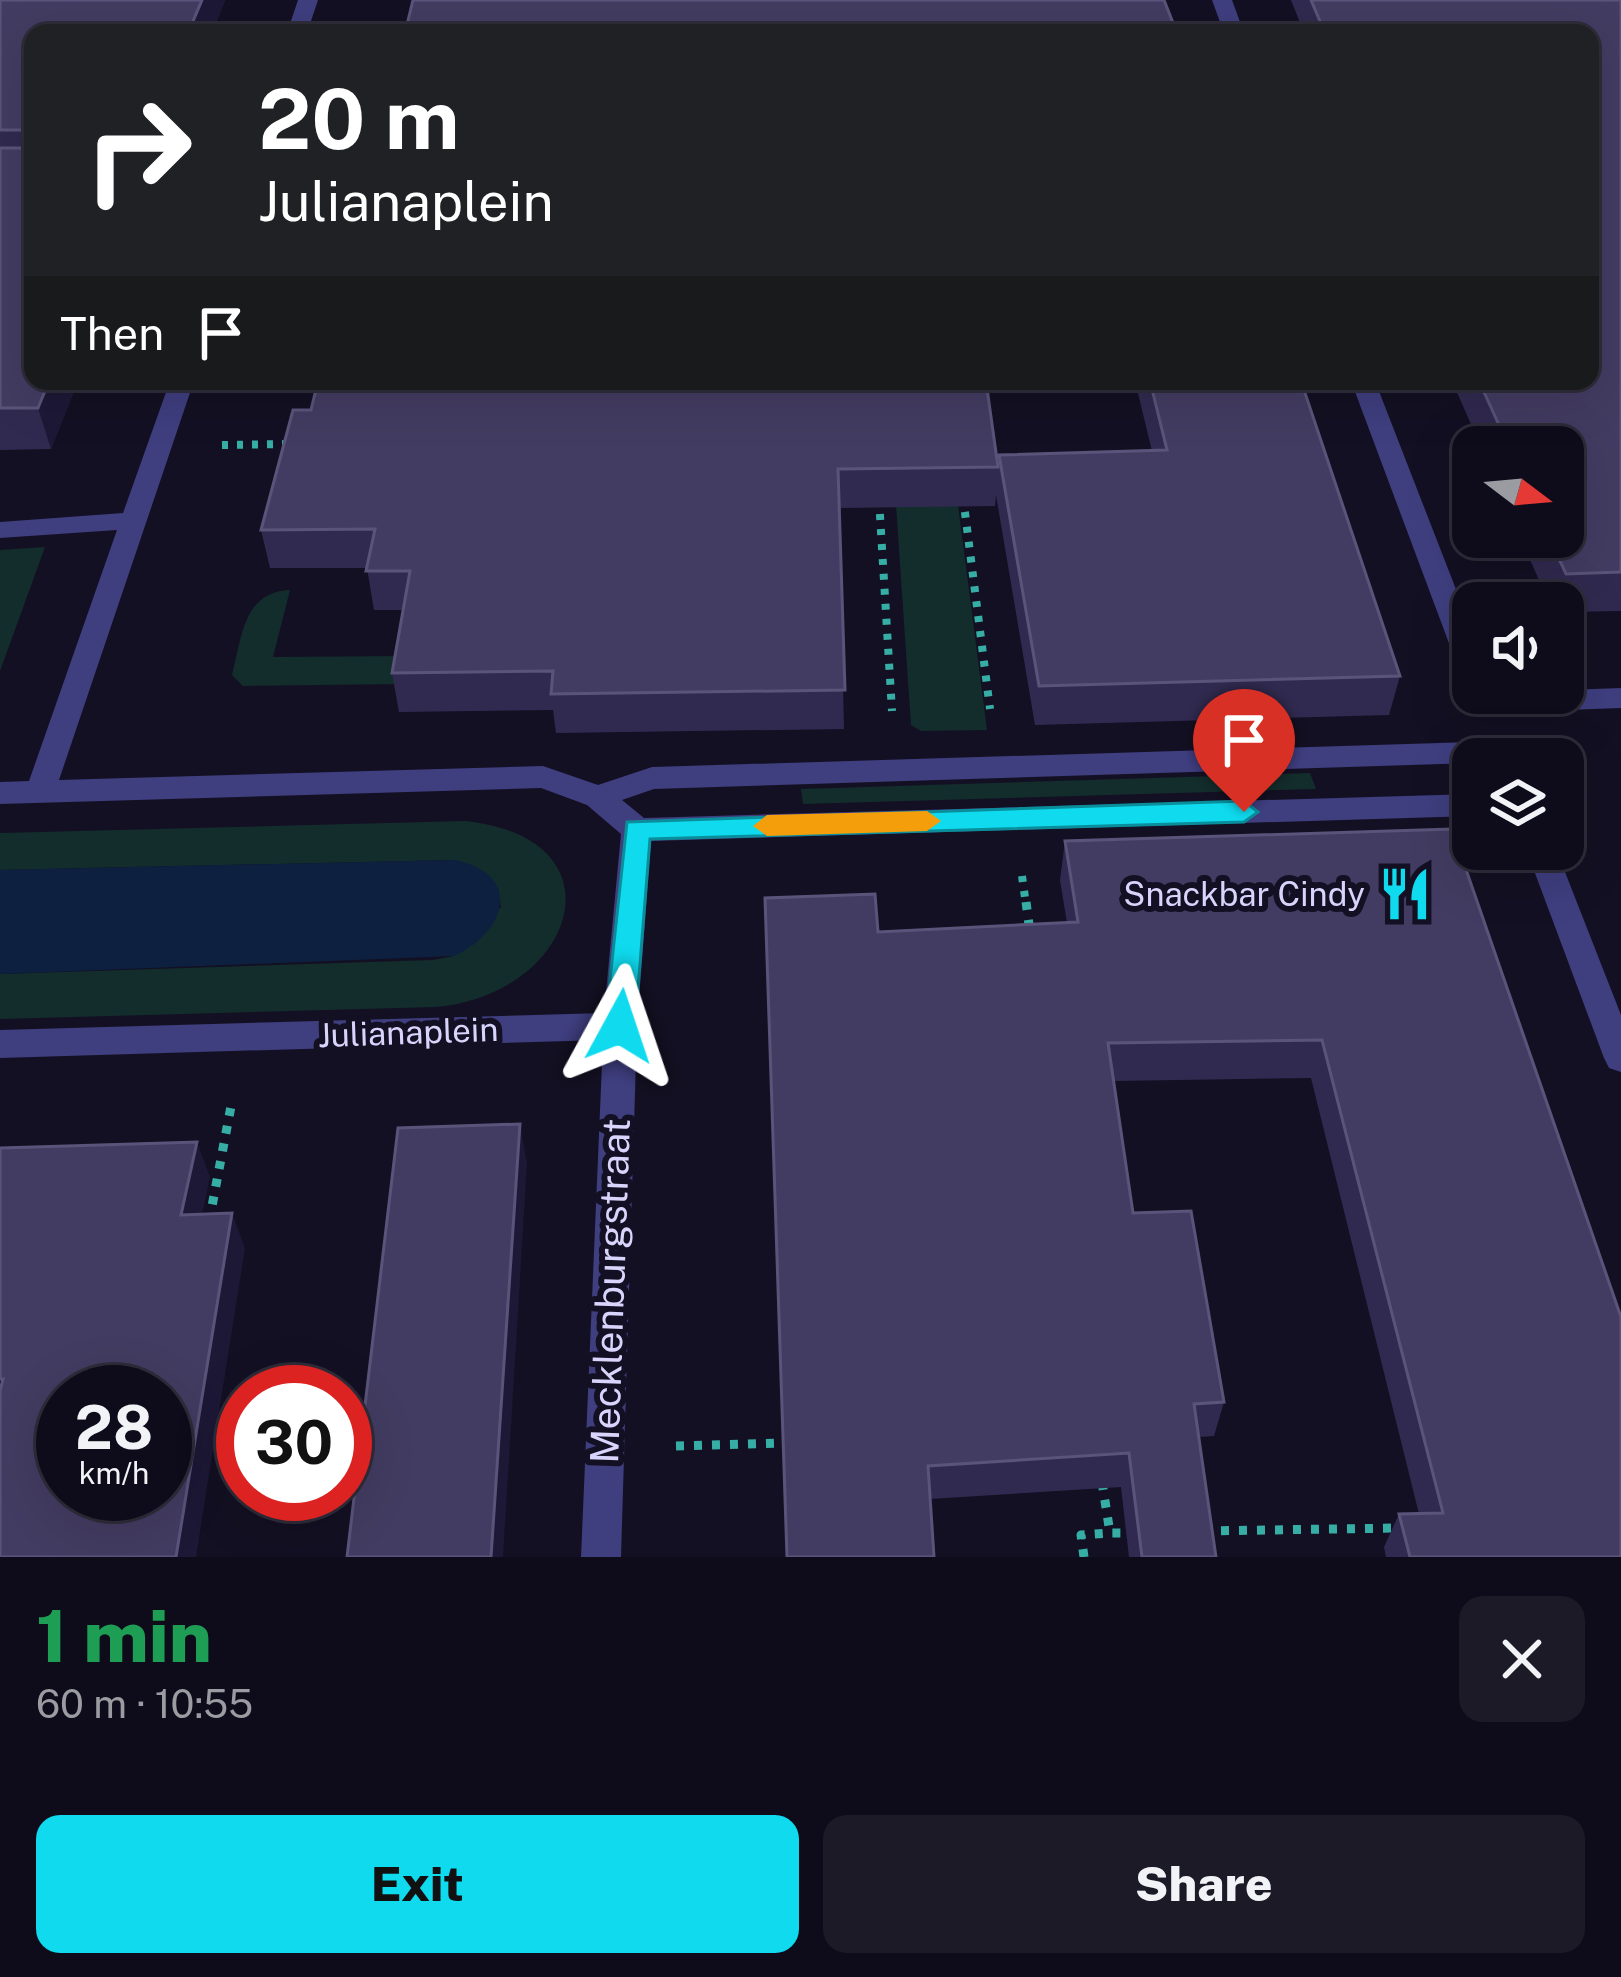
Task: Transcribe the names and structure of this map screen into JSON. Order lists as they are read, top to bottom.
{
  "streets": {
    "street": ["Julianaplein", "Mecklenburgstraat"]
  },
  "crossings": [
    ["Julianaplein", "Mecklenburgstraat"]
  ],
  "places": {
    "restaurant": ["Snackbar Cindy"]
  },
  "north": "right",
  "page": {
    "turn": ["20 m", "Julianaplein"],
    "then": "Then",
    "speed": "28 km/h",
    "limit": "30",
    "heading": ["1 min", "60 m · 10:55"],
    "buttons": ["Exit", "Share"]
  }
}
